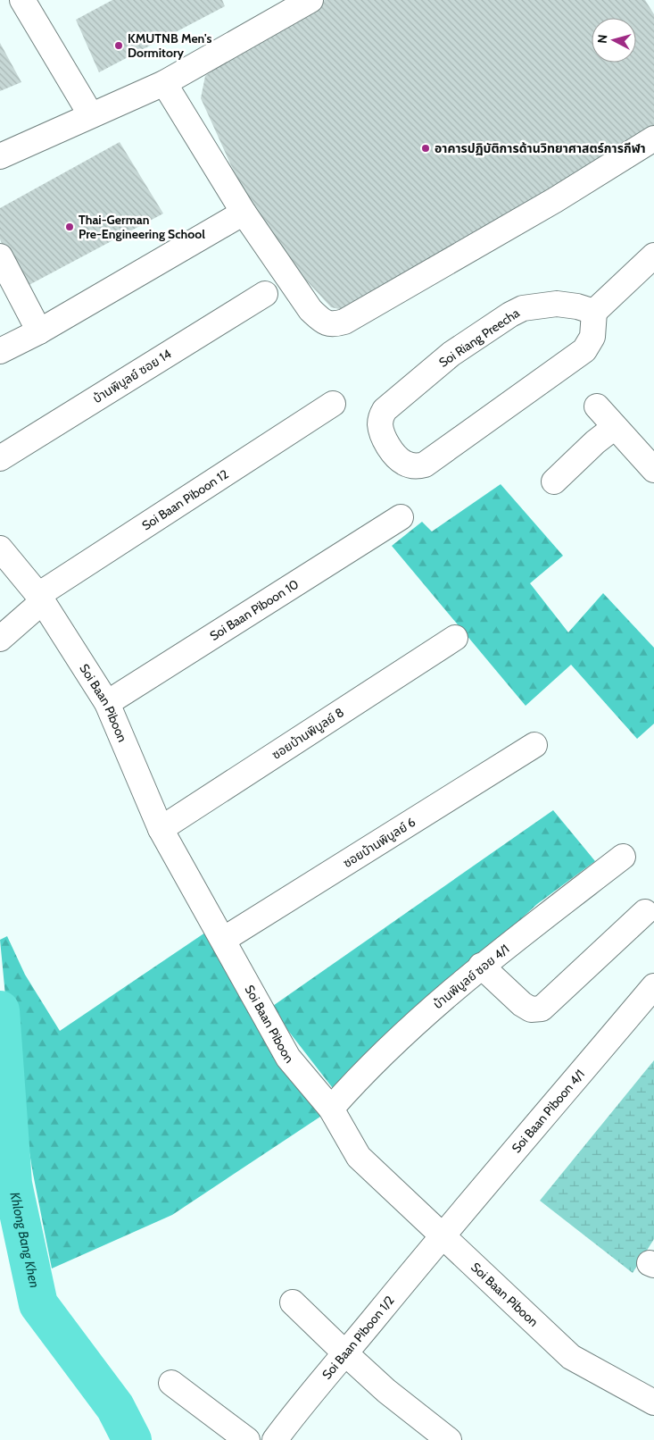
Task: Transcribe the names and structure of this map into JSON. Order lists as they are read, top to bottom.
{
  "streets": {
    "street": [
      "Soi Riang Preecha",
      "บ้านพิบูลย์ ซอย 14",
      "Soi Baan Piboon 12",
      "Soi Baan Piboon 10",
      "Soi Baan Piboon",
      "ซอยบ้านพิบูลย์ 8",
      "ซอยบ้านพิบูลย์ 6",
      "บ้านพิบูลย์ ซอย 4/1",
      "Soi Baan Piboon 4/1",
      "Soi Baan Piboon 1/2"
    ]
  },
  "crossings": [
    ["Soi Baan Piboon 12", "Soi Baan Piboon"],
    ["Soi Baan Piboon 10", "Soi Baan Piboon"],
    ["Soi Baan Piboon", "ซอยบ้านพิบูลย์ 8"],
    ["Soi Baan Piboon", "ซอยบ้านพิบูลย์ 6"],
    ["Soi Baan Piboon", "บ้านพิบูลย์ ซอย 4/1"],
    ["Soi Baan Piboon", "Soi Baan Piboon 4/1"],
    ["Soi Baan Piboon", "Soi Baan Piboon 1/2"],
    ["Soi Baan Piboon 4/1", "Soi Baan Piboon 1/2"]
  ],
  "water": ["Khlong Bang Khen"],
  "places": ["KMUTNB Men's Dormitory", "อาคารปฏิบัติการด้านวิทยาศาสตร์การกีฬา", "Thai-German Pre-Engineering School"],
  "north": "left"
}
